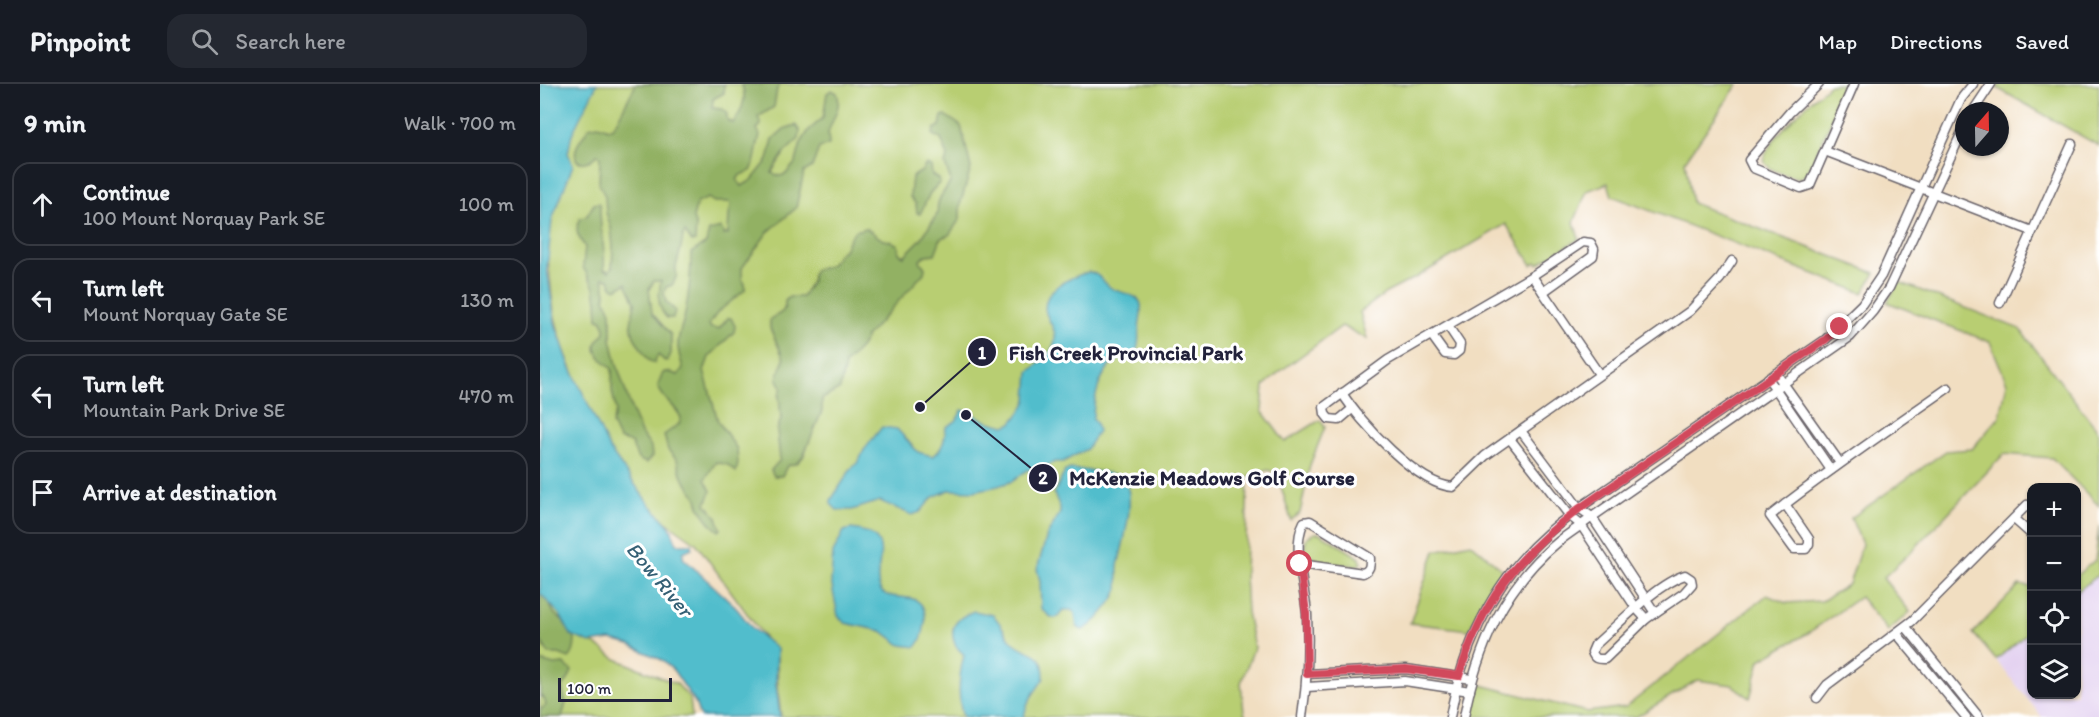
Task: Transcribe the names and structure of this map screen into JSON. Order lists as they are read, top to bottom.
{
  "water": ["Bow River"],
  "places": ["Fish Creek Provincial Park", "McKenzie Meadows Golf Course"],
  "scale_bar": "100 m",
  "north": "top",
  "page": {
    "header": "Pinpoint",
    "search": "Search here",
    "nav": ["Map", "Directions", "Saved"],
    "heading": ["9 min", "Walk · 700 m"],
    "list": [
      ["Continue", "100 Mount Norquay Park SE", "100 m"],
      ["Turn left", "Mount Norquay Gate SE", "130 m"],
      ["Turn left", "Mountain Park Drive SE", "470 m"],
      "Arrive at destination"
    ],
    "map_buttons": ["+", "−"],
    "scale": "100 m"
  }
}
